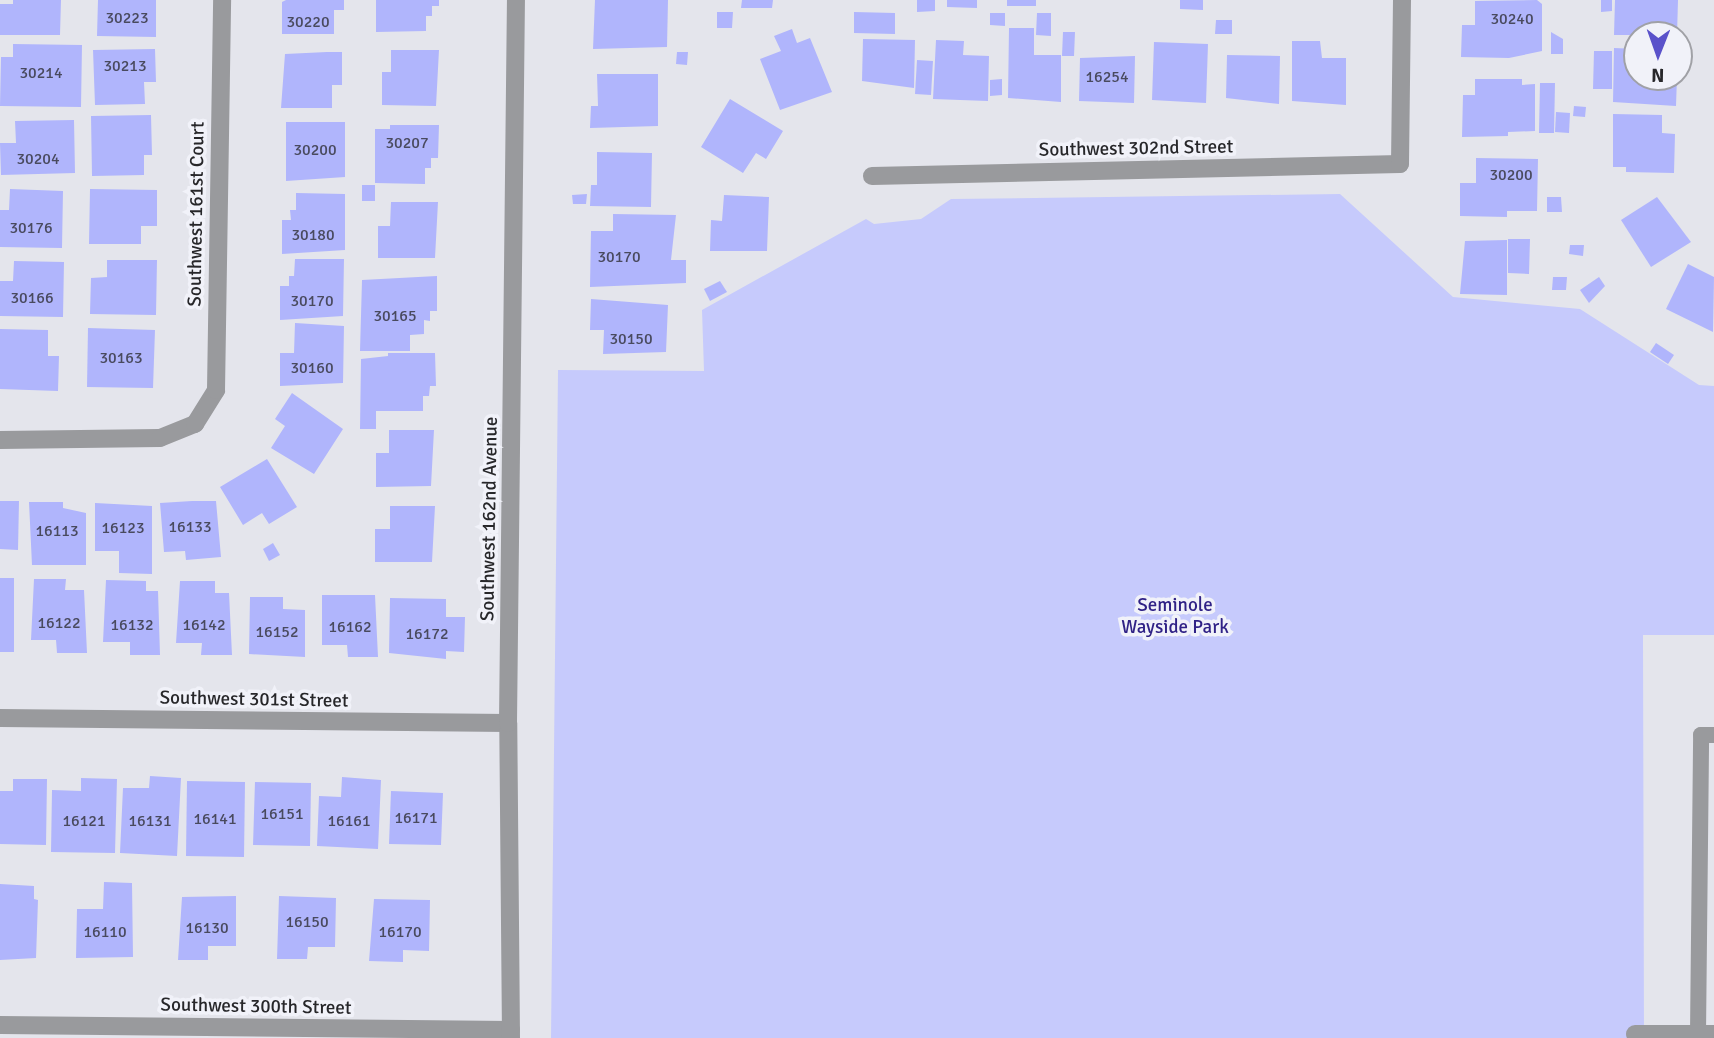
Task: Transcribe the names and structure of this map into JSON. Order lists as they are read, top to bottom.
{
  "streets": {
    "street": [
      "Southwest 302nd Street",
      "Southwest 161st Court",
      "Southwest 162nd Avenue",
      "Southwest 301st Street",
      "Southwest 300th Street"
    ]
  },
  "crossings": [
    ["Southwest 162nd Avenue", "Southwest 301st Street"],
    ["Southwest 162nd Avenue", "Southwest 300th Street"]
  ],
  "parks": ["Seminole Wayside Park"],
  "house_numbers": [
    "30223",
    "30240",
    "30220",
    "30213",
    "30214",
    "16254",
    "30207",
    "30200",
    "30204",
    "30200",
    "30176",
    "30180",
    "30170",
    "30166",
    "30170",
    "30165",
    "30150",
    "30163",
    "30160",
    "16133",
    "16123",
    "16113",
    "16122",
    "16132",
    "16142",
    "16162",
    "16152",
    "16172",
    "16151",
    "16171",
    "16141",
    "16121",
    "16131",
    "16161",
    "16150",
    "16130",
    "16110",
    "16170"
  ],
  "north": "bottom"
}
